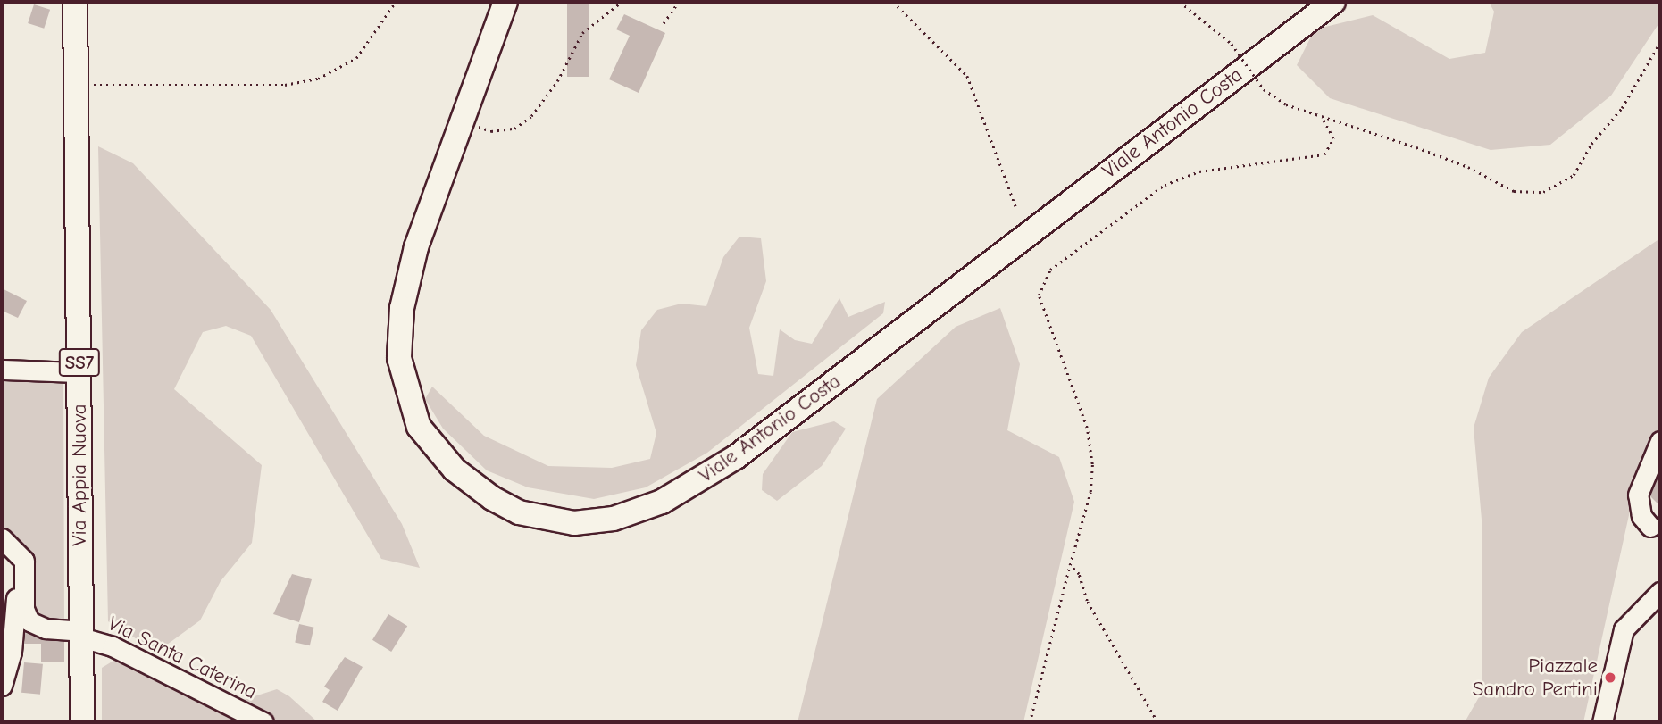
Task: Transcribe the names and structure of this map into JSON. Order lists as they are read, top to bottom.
{
  "streets": {
    "main road": ["Viale Antonio Costa", "SS7", "Via Appia Nuova"],
    "street": ["Via Santa Caterina"]
  },
  "crossings": [
    ["Via Appia Nuova", "Via Santa Caterina"]
  ],
  "places": ["Piazzale Sandro Pertini"]
}
